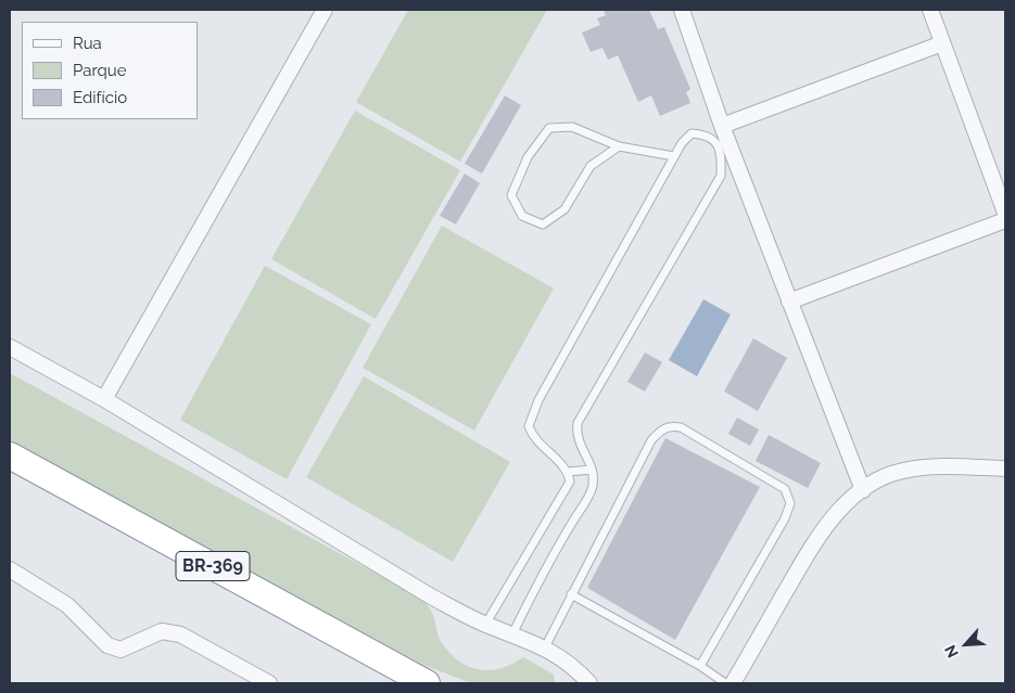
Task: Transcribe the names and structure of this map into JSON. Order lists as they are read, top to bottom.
{
  "streets": {
    "highway": ["BR-369"]
  },
  "legend": ["Rua", "Parque", "Edifício"],
  "north": "bottom left"
}
